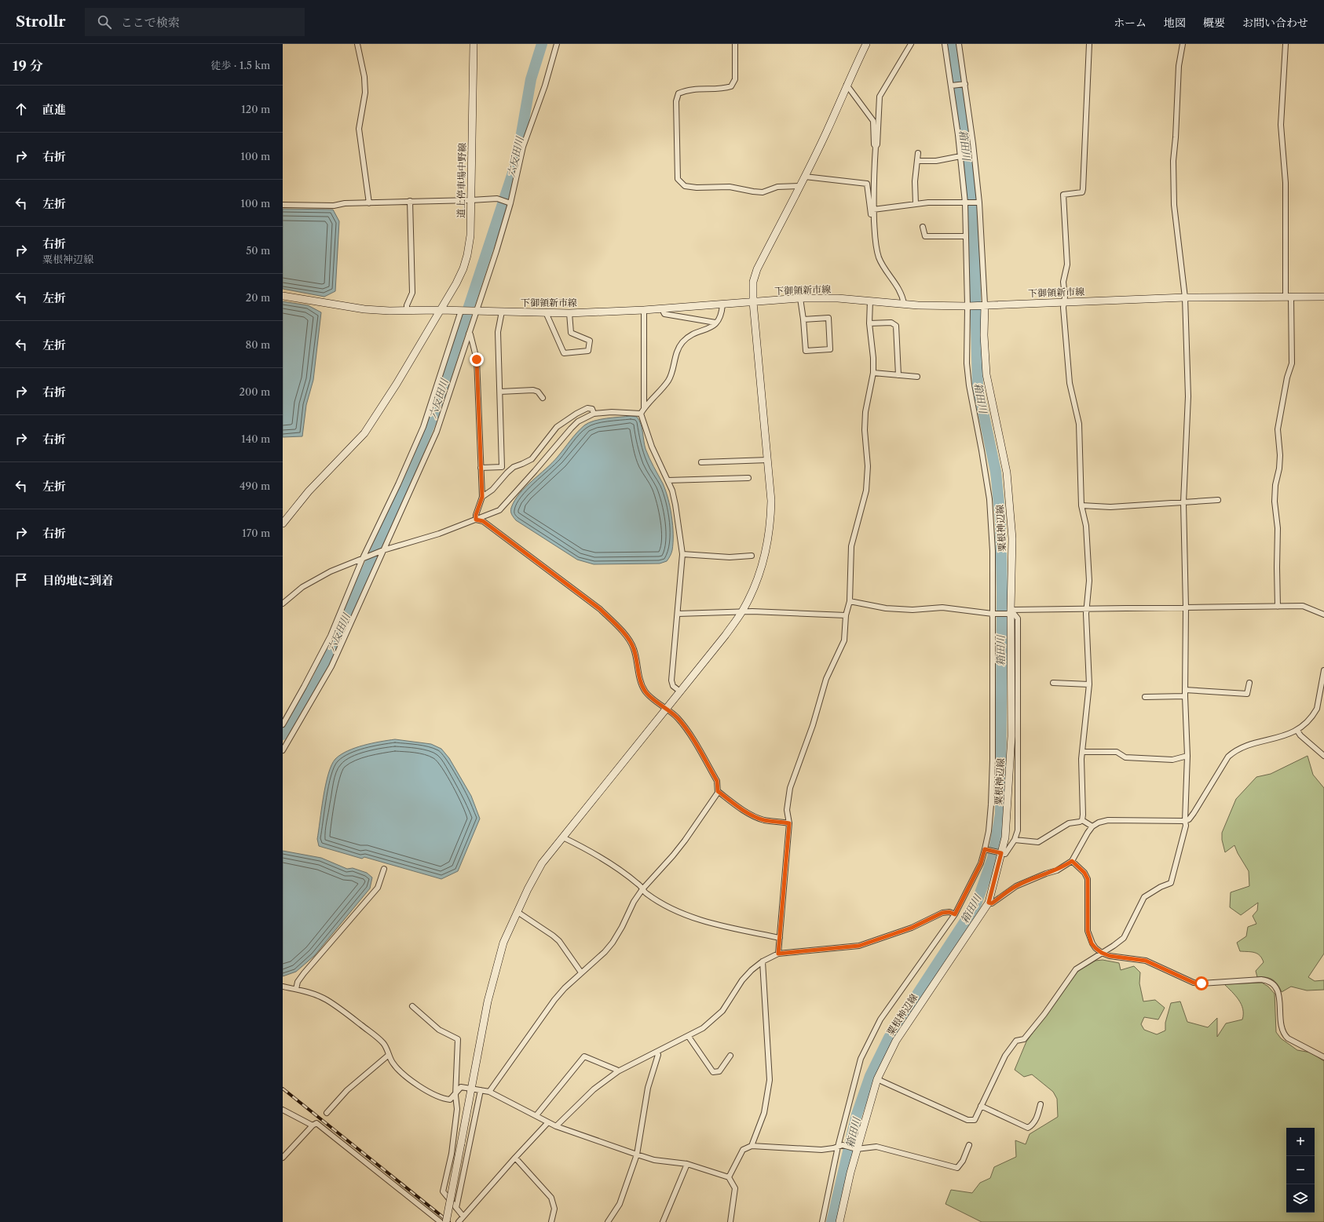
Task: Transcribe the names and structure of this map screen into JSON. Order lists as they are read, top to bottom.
{
  "streets": {
    "main road": ["道上停車場中野線", "下御領新市線", "粟根神辺線"]
  },
  "crossings": [
    ["道上停車場中野線", "下御領新市線"],
    ["下御領新市線", "粟根神辺線"]
  ],
  "water": ["箱田川", "六反田川"],
  "page": {
    "header": "Strollr",
    "search": "ここで検索",
    "nav": [
      "ホーム",
      "地図",
      "概要",
      "お問い合わせ"
    ],
    "heading": ["19 分", "徒歩 · 1.5 km"],
    "list": [
      ["直進", "120 m"],
      ["右折", "100 m"],
      ["左折", "100 m"],
      ["右折", "粟根神辺線", "50 m"],
      ["左折", "20 m"],
      ["左折", "80 m"],
      ["右折", "200 m"],
      ["右折", "140 m"],
      ["左折", "490 m"],
      ["右折", "170 m"],
      "目的地に到着"
    ],
    "map_buttons": ["+", "−"]
  }
}
